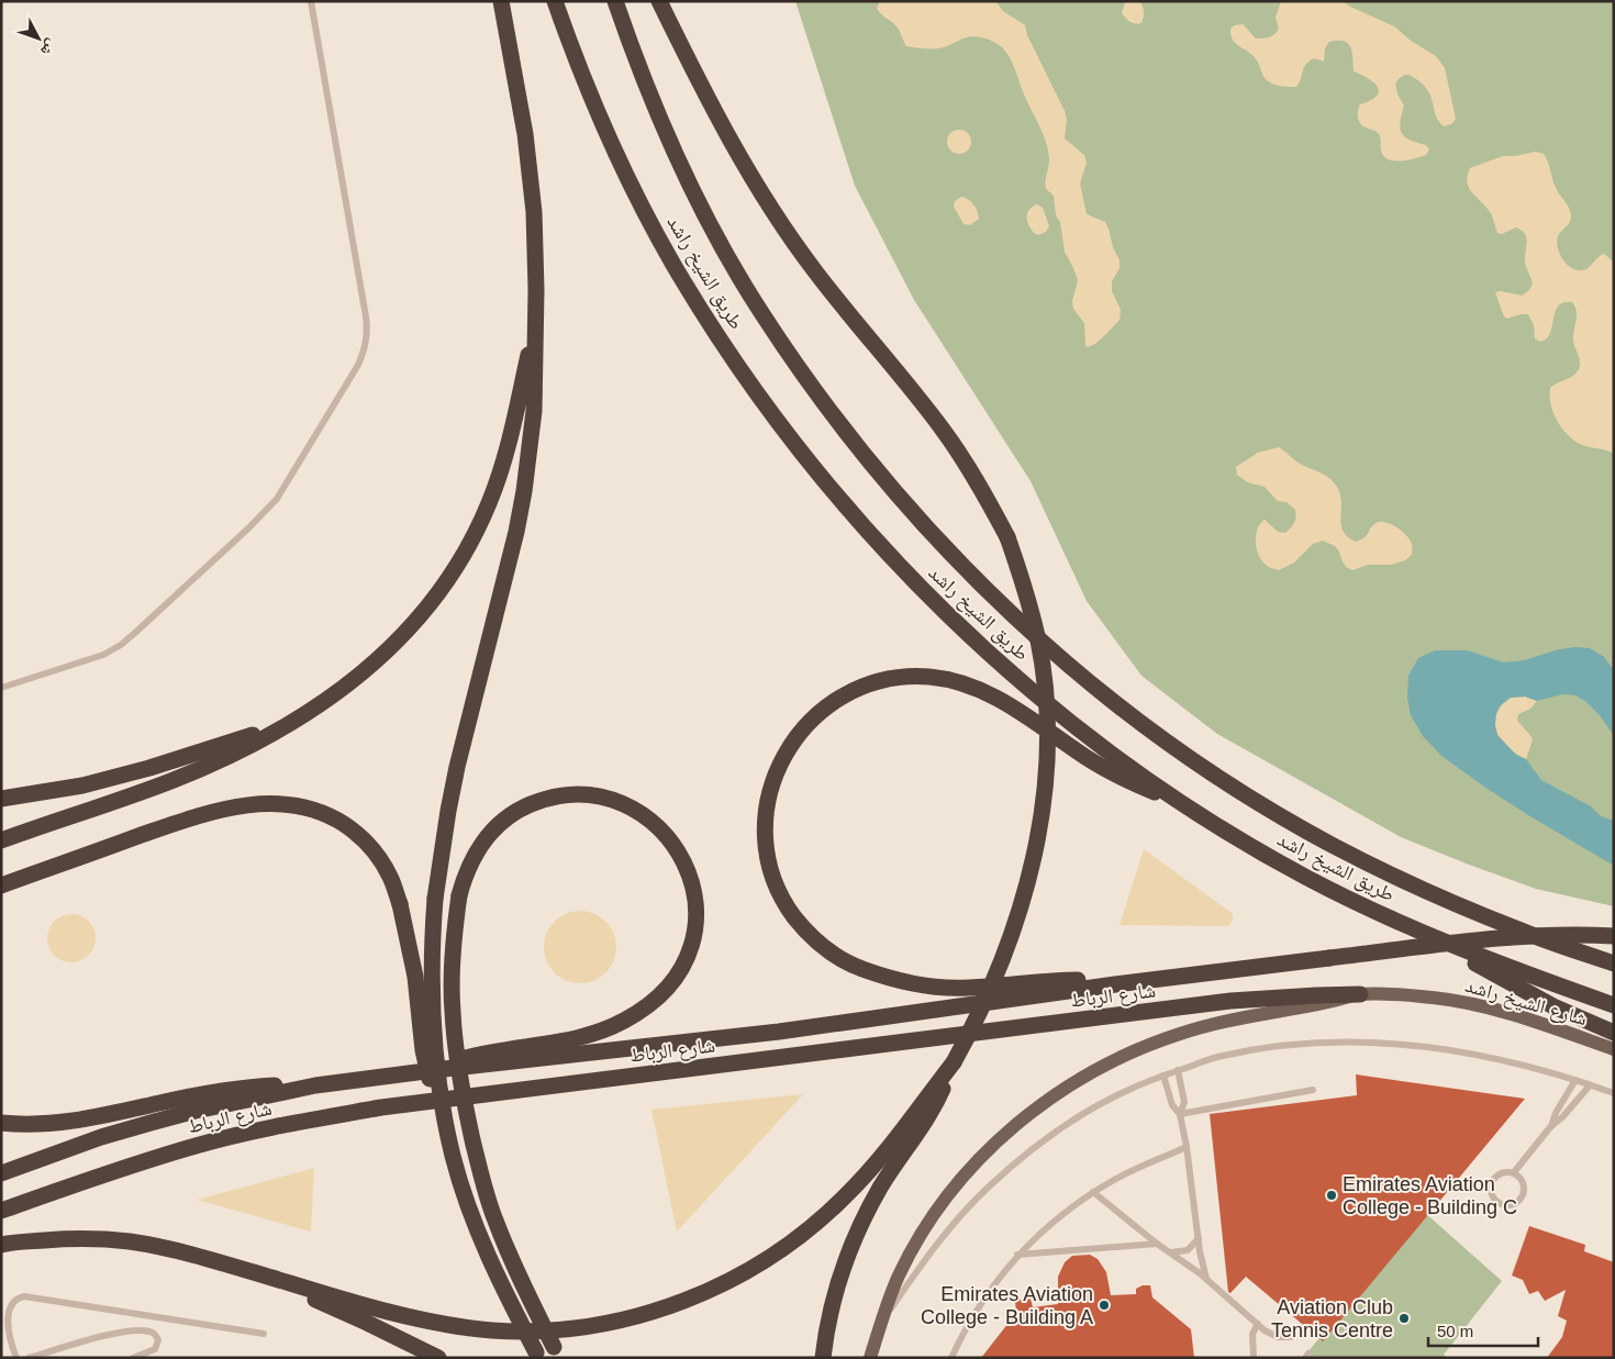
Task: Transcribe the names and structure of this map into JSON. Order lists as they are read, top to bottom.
{
  "streets": {
    "highway": ["طريق الشيخ راشد", "شارع الرباط"],
    "main road": ["شارع الشيخ راشد"]
  },
  "crossings": [
    ["شارع الرباط", "شارع الشيخ راشد"]
  ],
  "places": ["Emirates Aviation College - Building C", "Emirates Aviation College - Building A", "Aviation Club Tennis Centre"],
  "scale_bar": "50 m",
  "north": "bottom right"
}
